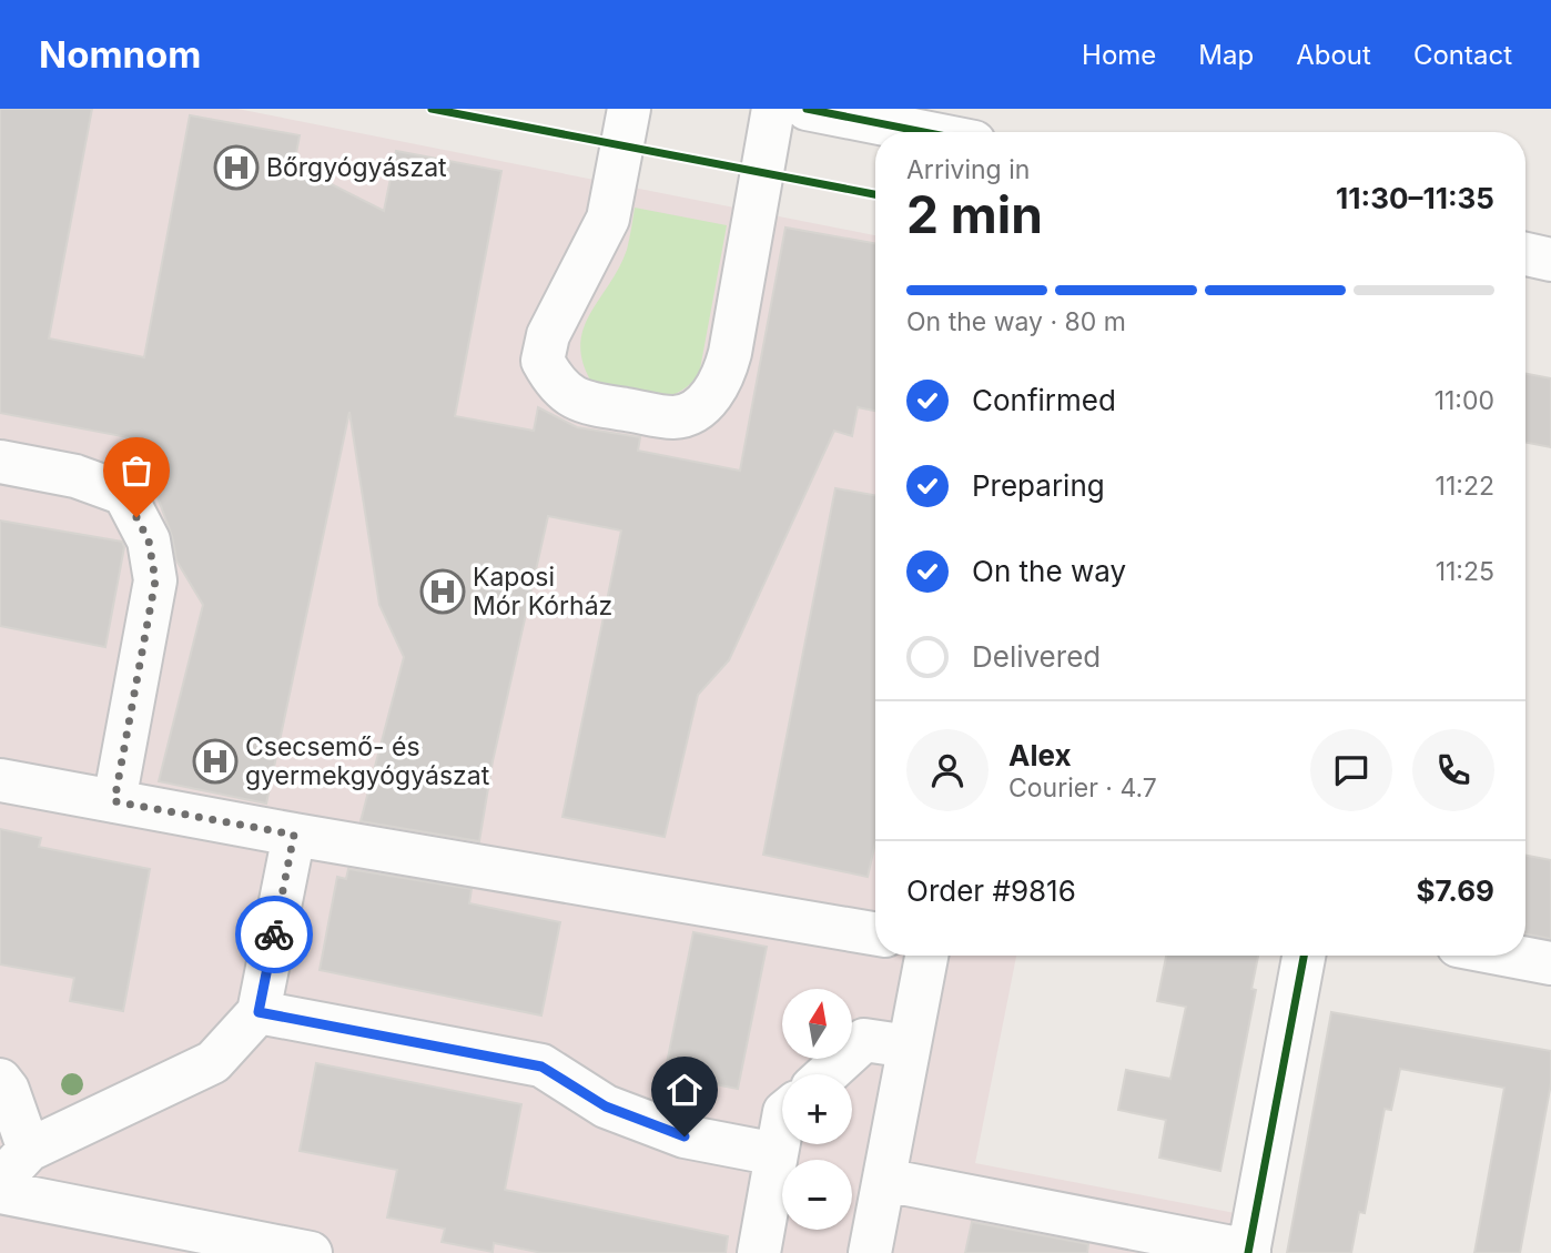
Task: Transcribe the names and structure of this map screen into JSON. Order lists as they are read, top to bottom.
{
  "places": {
    "hospital": ["Bőrgyógyászat", "Kaposi Mór Kórház", "Csecsemő- és gyermekgyógyászat"]
  },
  "north": "top",
  "page": {
    "header": "Nomnom",
    "nav": [
      "Home",
      "Map",
      "About",
      "Contact"
    ],
    "heading": ["2 min", "Arriving in", "11:30–11:35"],
    "panel": [
      "Alex",
      "Courier · 4.7",
      "Order #9816",
      "$7.69"
    ],
    "bar": "On the way · 80 m",
    "list": [
      ["Confirmed", "11:00"],
      ["Preparing", "11:22"],
      ["On the way", "11:25"],
      "Delivered"
    ],
    "map_buttons": ["+", "−"]
  }
}
